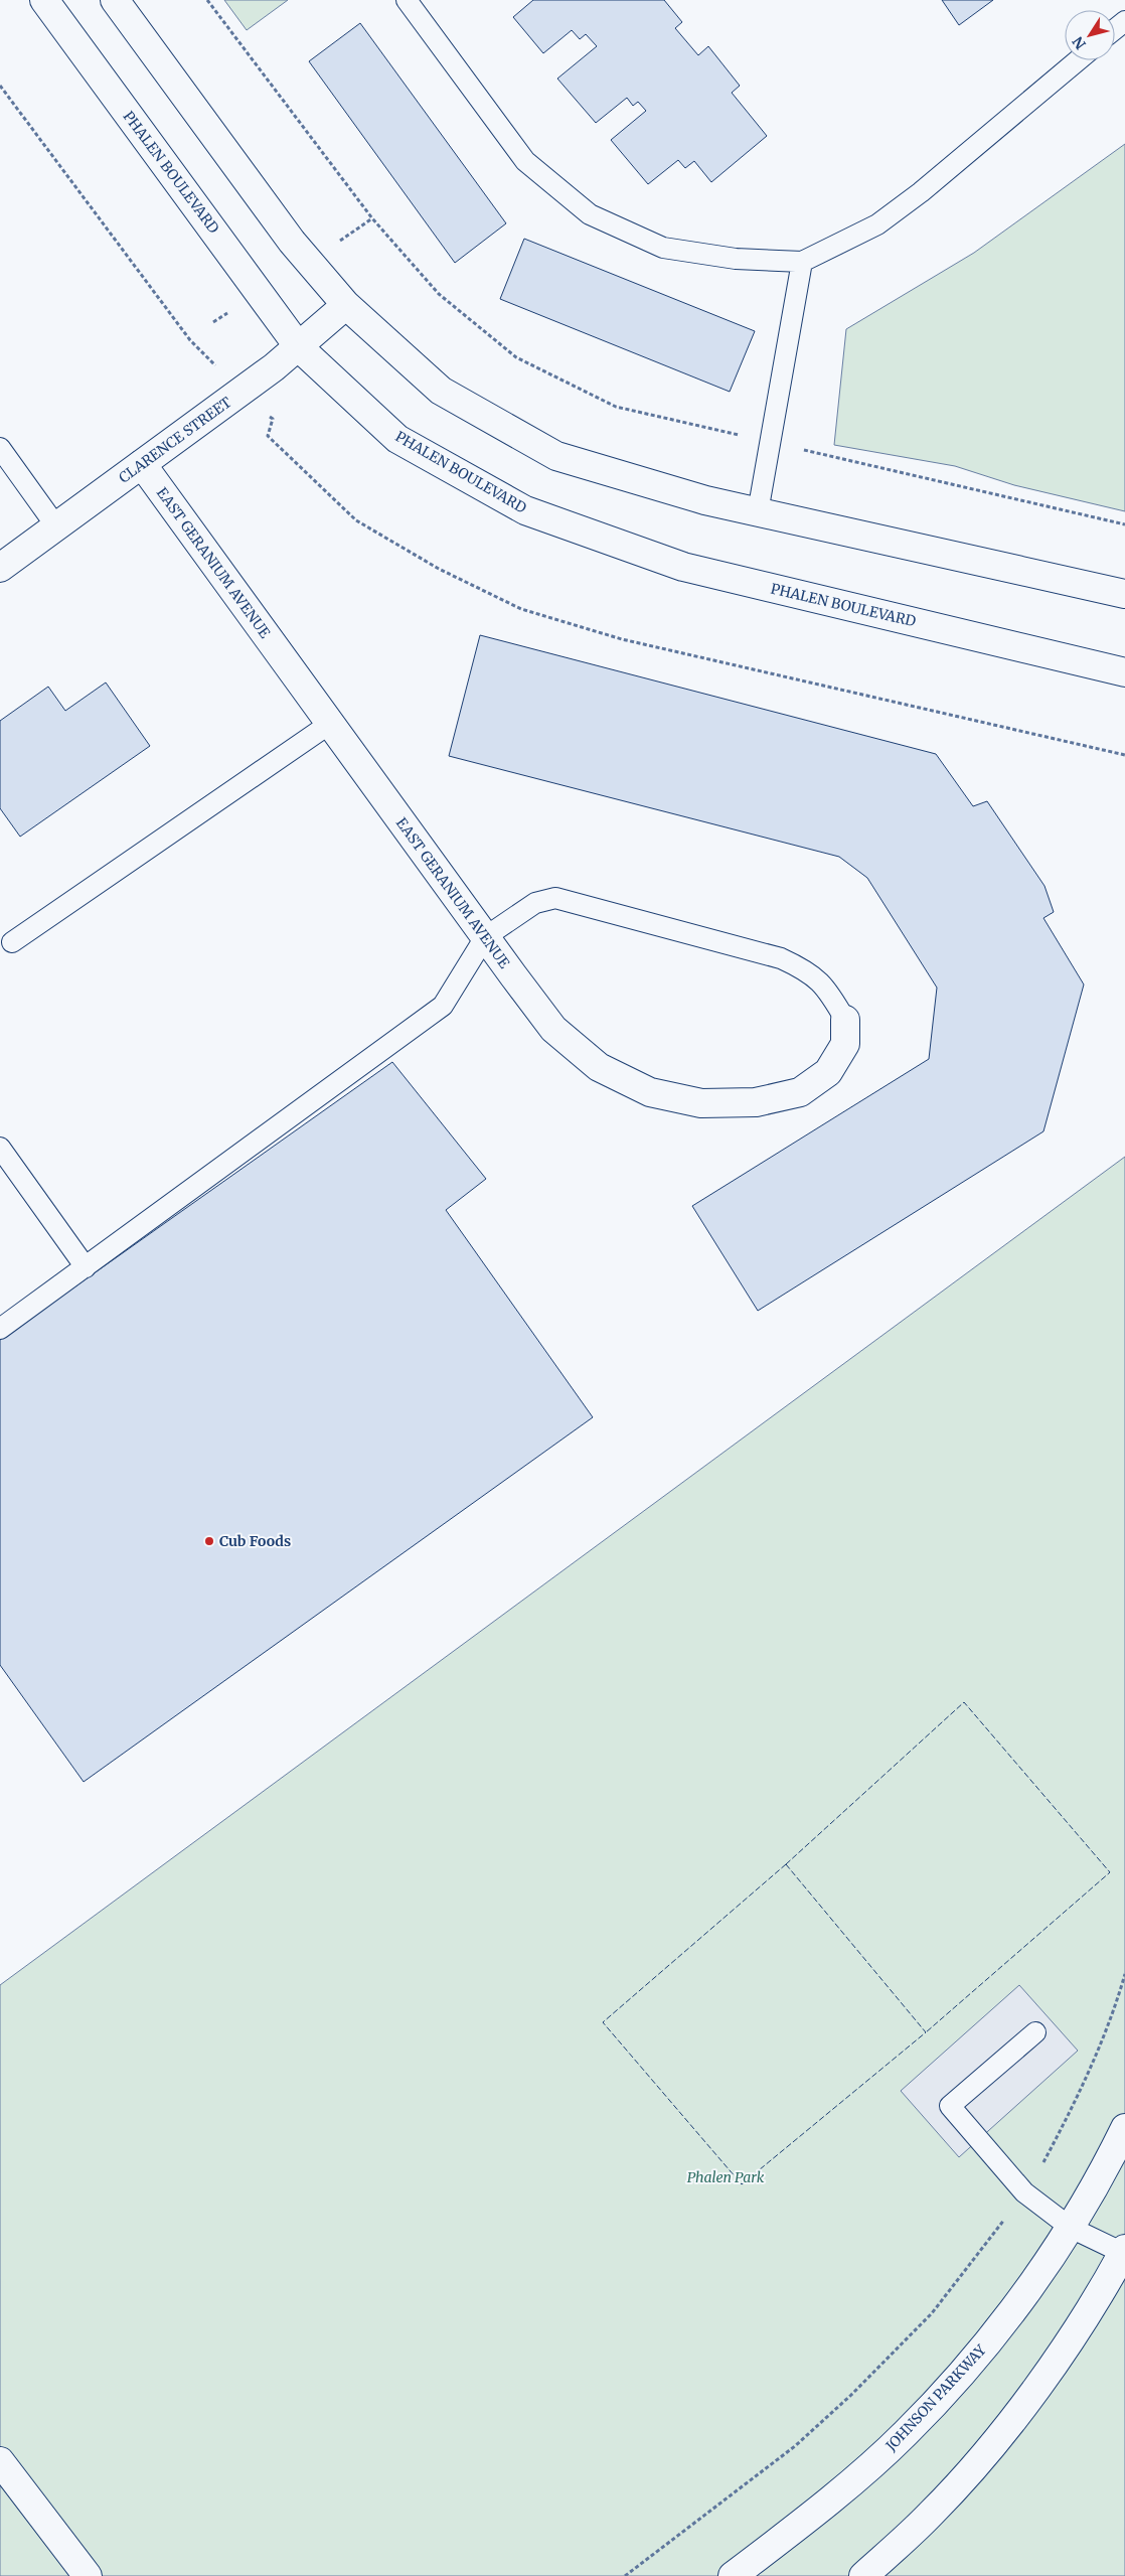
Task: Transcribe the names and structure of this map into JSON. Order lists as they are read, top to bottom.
{
  "streets": {
    "main road": [
      "PHALEN BOULEVARD",
      "CLARENCE STREET",
      "EAST GERANIUM AVENUE",
      "JOHNSON PARKWAY"
    ]
  },
  "crossings": [
    ["PHALEN BOULEVARD", "CLARENCE STREET"],
    ["CLARENCE STREET", "EAST GERANIUM AVENUE"]
  ],
  "parks": ["Phalen Park"],
  "places": ["Cub Foods"],
  "north": "bottom left"
}
